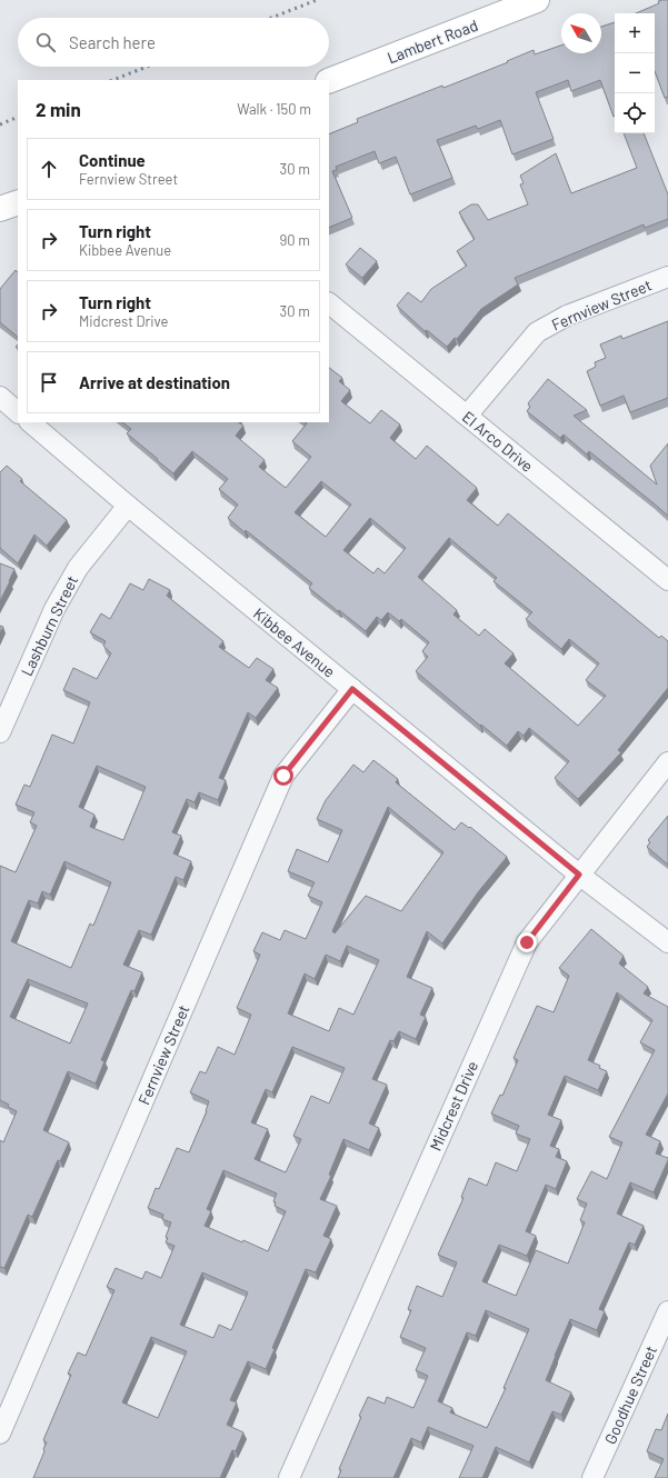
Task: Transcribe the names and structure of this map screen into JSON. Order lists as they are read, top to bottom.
{
  "streets": {
    "main road": ["Lambert Road"],
    "street": [
      "Fernview Street",
      "El Arco Drive",
      "Lashburn Street",
      "Kibbee Avenue",
      "Midcrest Drive",
      "Goodhue Street"
    ]
  },
  "crossings": [
    ["Fernview Street", "El Arco Drive"],
    ["Fernview Street", "Kibbee Avenue"],
    ["Lashburn Street", "Kibbee Avenue"],
    ["Kibbee Avenue", "Midcrest Drive"]
  ],
  "north": "top left",
  "page": {
    "map_buttons": ["+", "−"],
    "search": "Search here",
    "heading": ["2 min", "Walk · 150 m"],
    "list": [
      ["Continue", "Fernview Street", "30 m"],
      ["Turn right", "Kibbee Avenue", "90 m"],
      ["Turn right", "Midcrest Drive", "30 m"],
      "Arrive at destination"
    ]
  }
}
